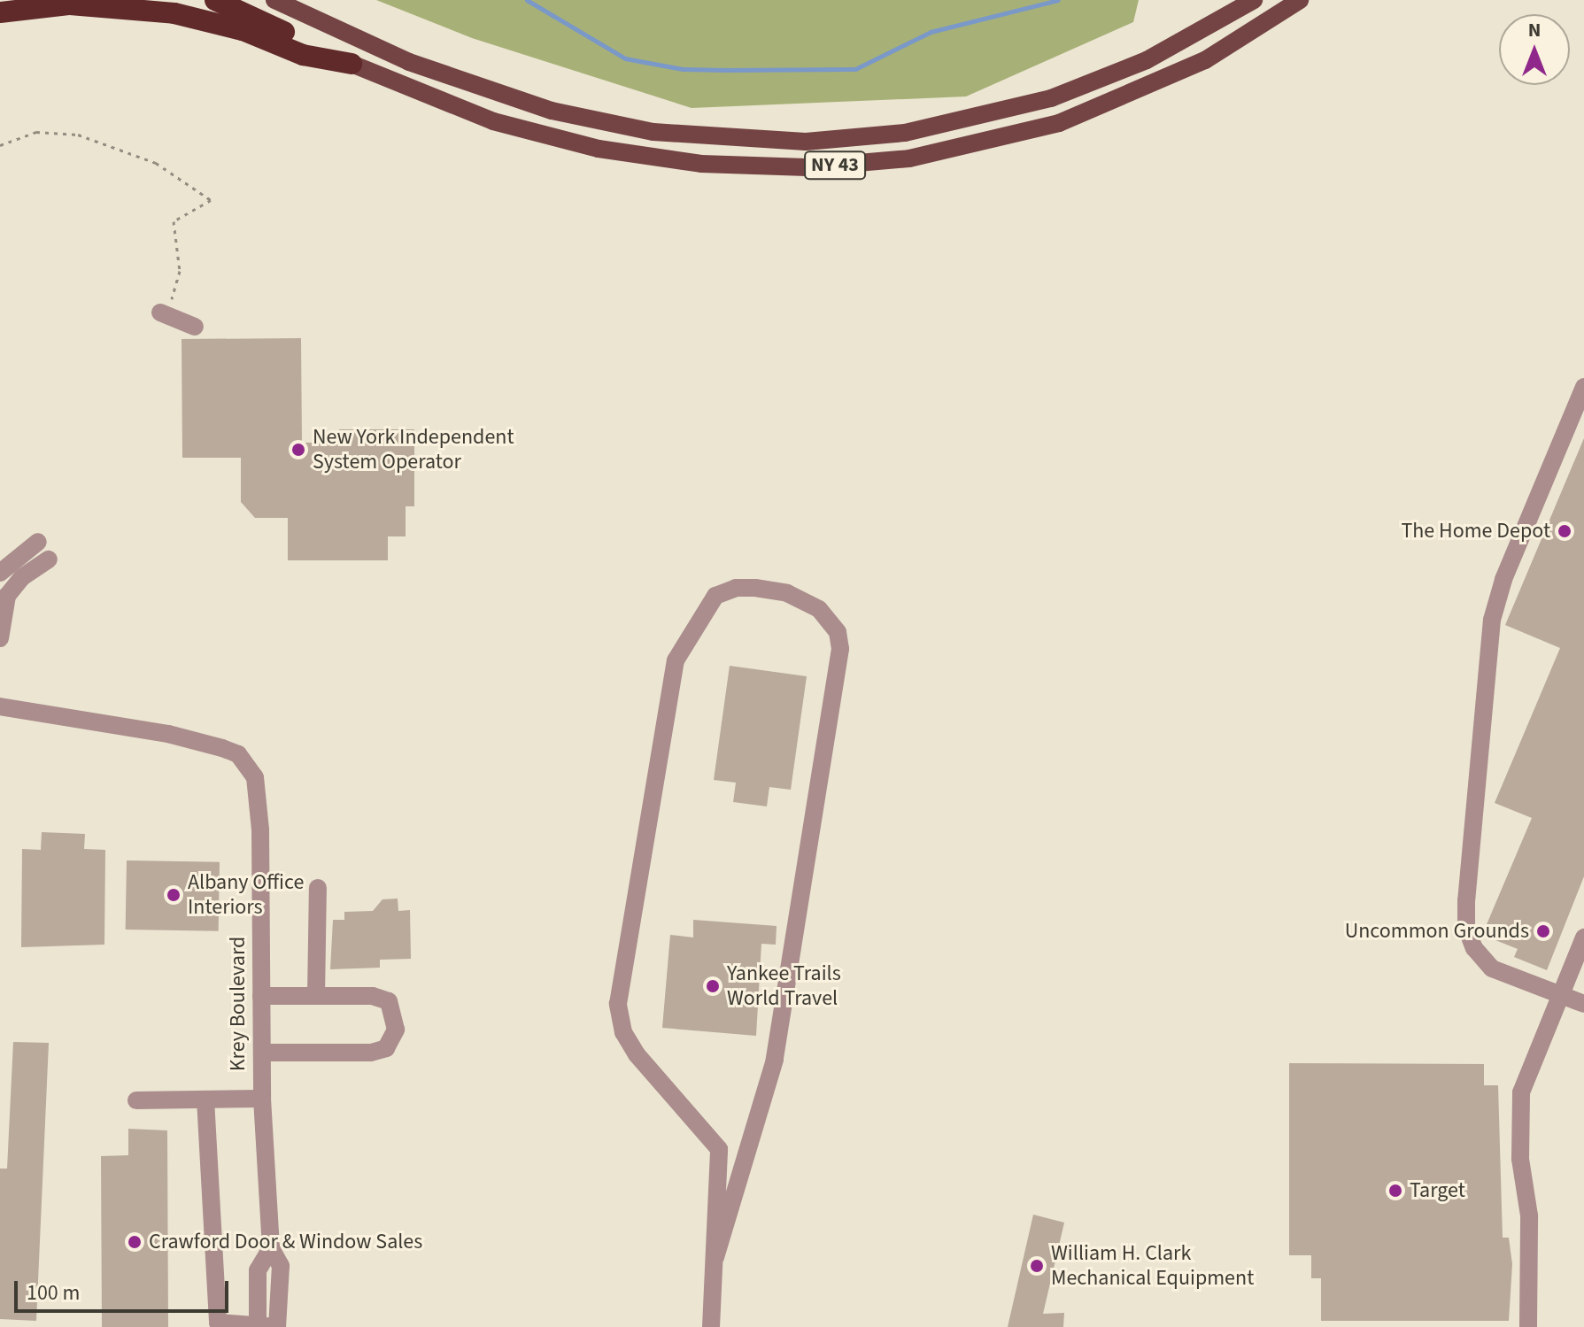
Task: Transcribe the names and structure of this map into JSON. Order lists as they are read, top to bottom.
{
  "streets": {
    "main road": ["NY 43"],
    "street": ["Krey Boulevard"]
  },
  "places": [
    "New York Independent System Operator",
    "The Home Depot",
    "Albany Office Interiors",
    "Uncommon Grounds",
    "Yankee Trails World Travel",
    "Target",
    "Crawford Door & Window Sales",
    "William H. Clark Mechanical Equipment"
  ],
  "scale_bar": "100 m",
  "north": "top"
}
